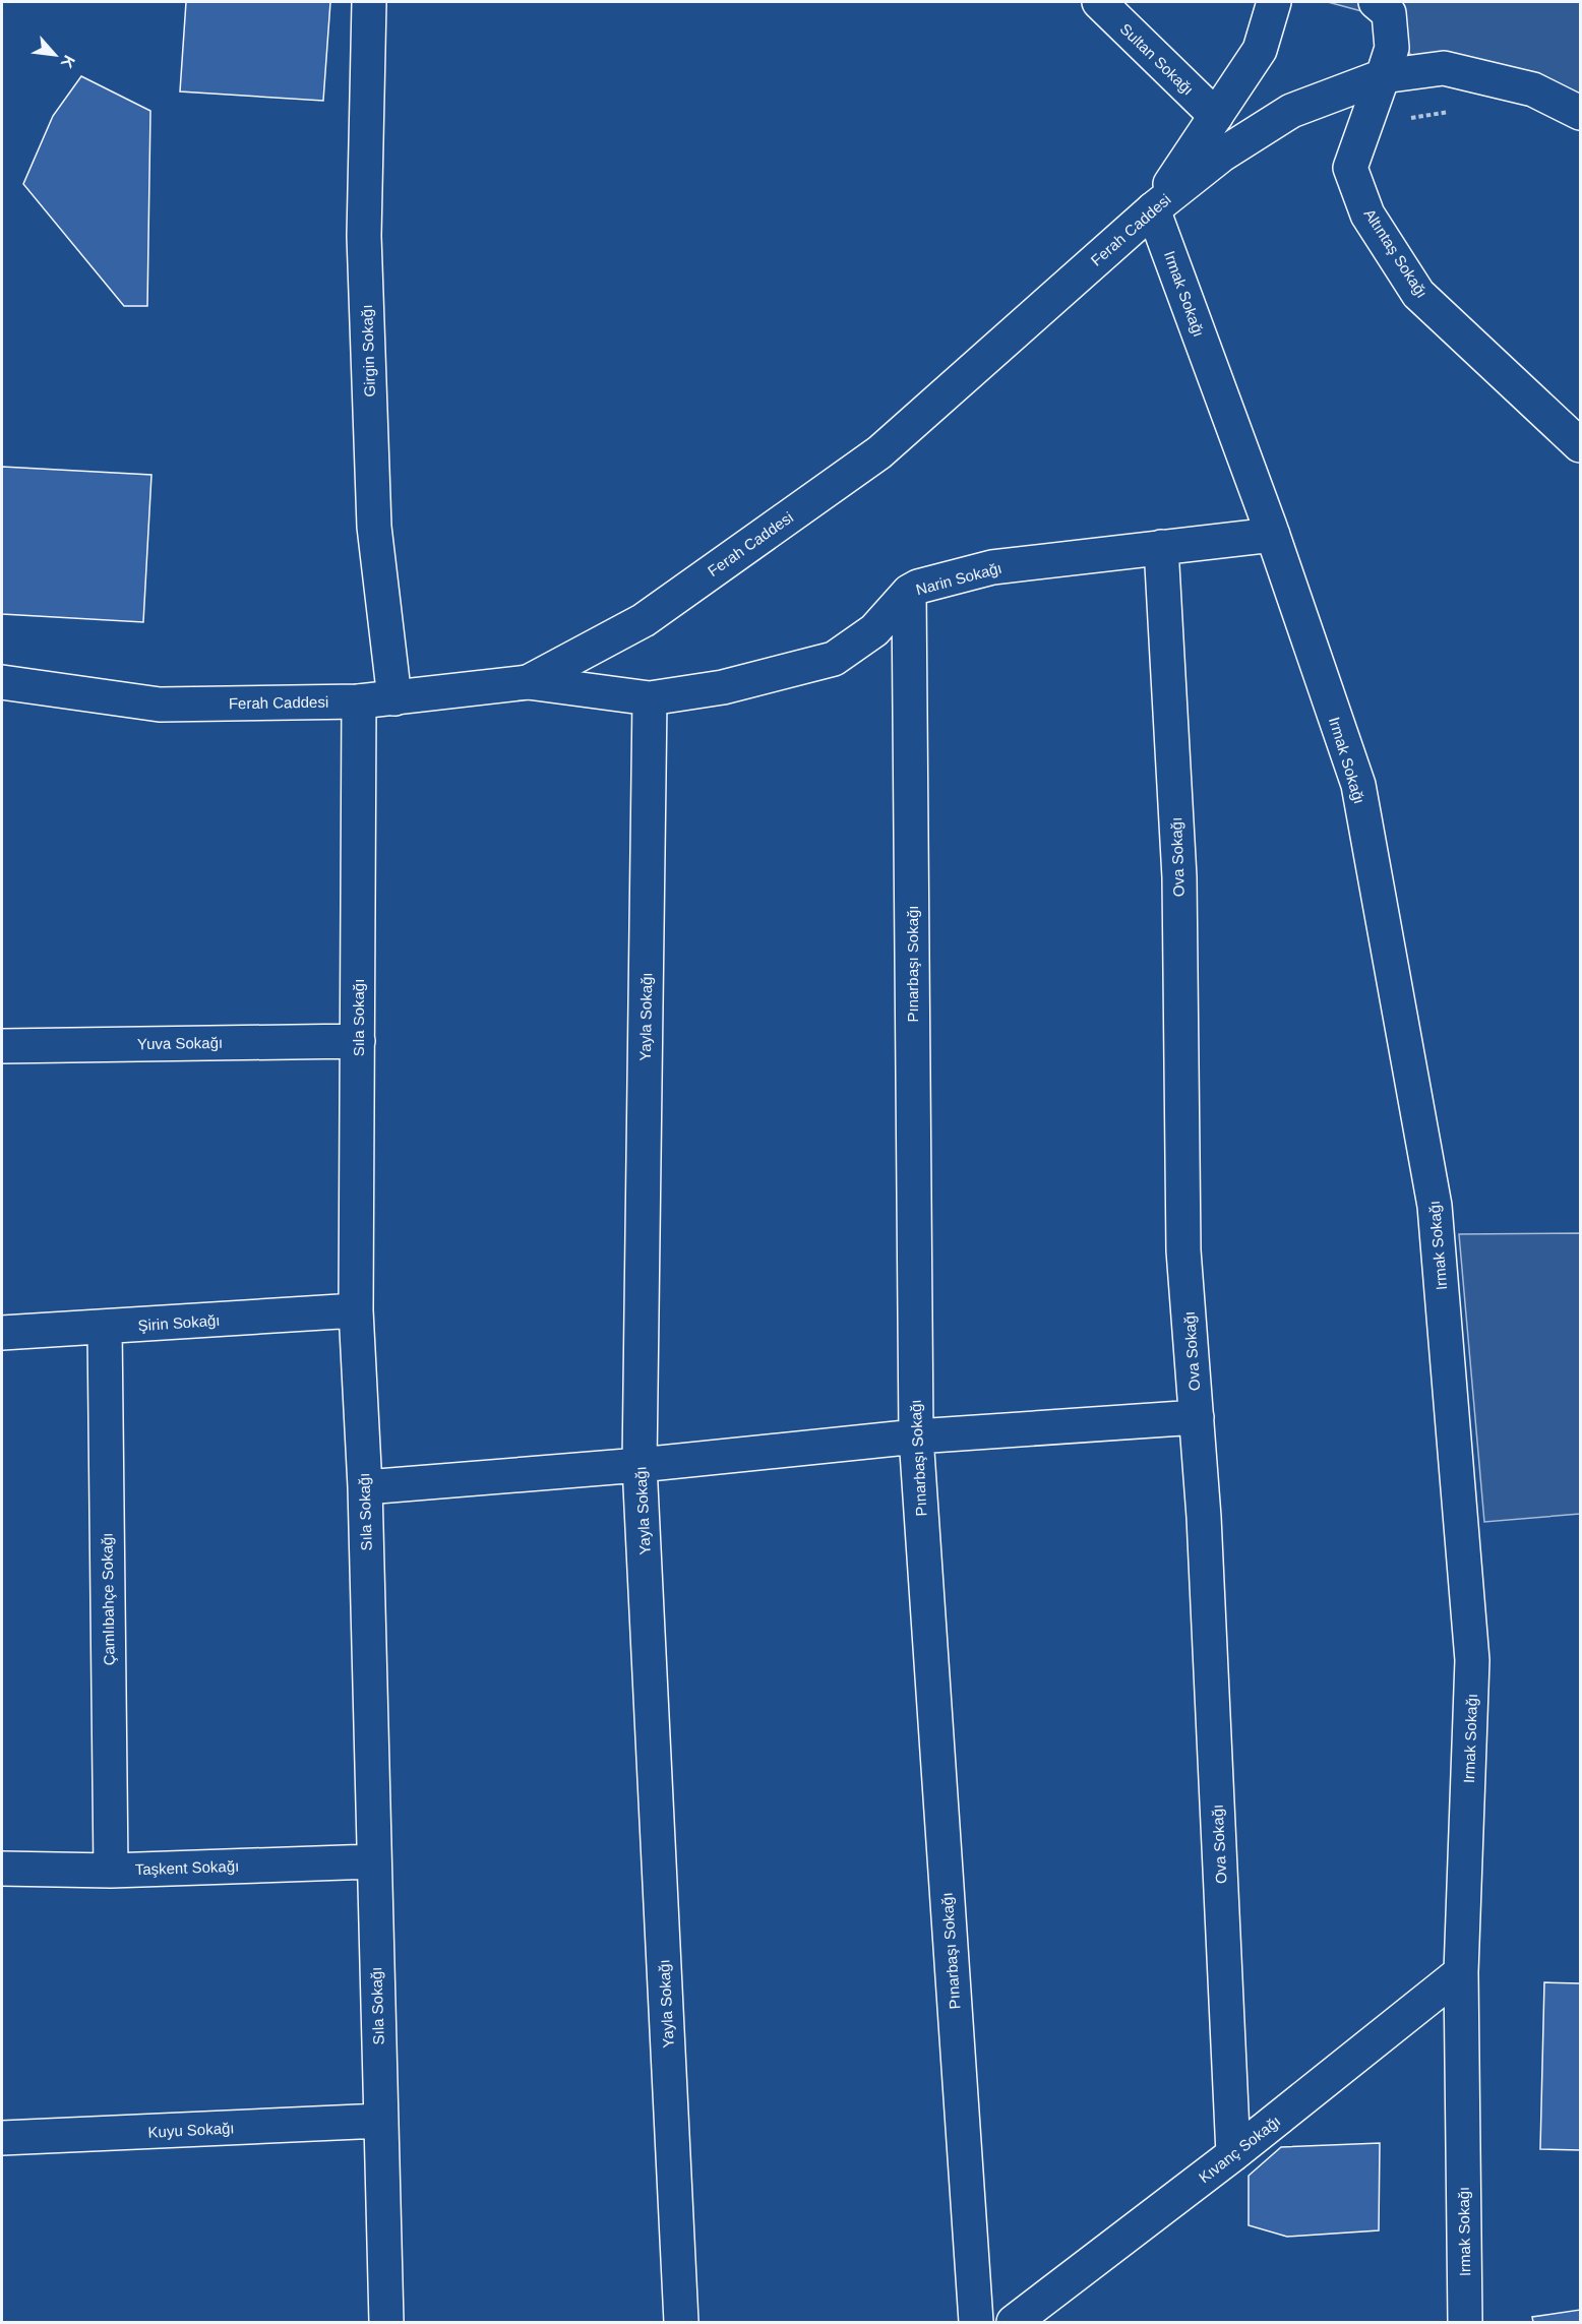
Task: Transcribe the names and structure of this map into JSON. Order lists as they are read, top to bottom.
{
  "streets": {
    "street": [
      "Sultan Sokağı",
      "Ferah Caddesi",
      "Altıntaş Sokağı",
      "Irmak Sokağı",
      "Girgin Sokağı",
      "Narin Sokağı",
      "Ova Sokağı",
      "Pınarbaşı Sokağı",
      "Yayla Sokağı",
      "Sıla Sokağı",
      "Yuva Sokağı",
      "Şirin Sokağı",
      "Çamlıbahçe Sokağı",
      "Taşkent Sokağı",
      "Kuyu Sokağı",
      "Kıvanç Sokağı"
    ]
  },
  "crossings": [
    ["Ferah Caddesi", "Altıntaş Sokağı"],
    ["Ferah Caddesi", "Irmak Sokağı"],
    ["Ferah Caddesi", "Girgin Sokağı"],
    ["Ferah Caddesi", "Narin Sokağı"],
    ["Ferah Caddesi", "Sıla Sokağı"],
    ["Irmak Sokağı", "Narin Sokağı"],
    ["Irmak Sokağı", "Kıvanç Sokağı"],
    ["Narin Sokağı", "Ova Sokağı"],
    ["Narin Sokağı", "Pınarbaşı Sokağı"],
    ["Narin Sokağı", "Yayla Sokağı"],
    ["Ova Sokağı", "Kıvanç Sokağı"],
    ["Sıla Sokağı", "Yuva Sokağı"],
    ["Sıla Sokağı", "Şirin Sokağı"],
    ["Sıla Sokağı", "Taşkent Sokağı"],
    ["Sıla Sokağı", "Kuyu Sokağı"],
    ["Şirin Sokağı", "Çamlıbahçe Sokağı"],
    ["Çamlıbahçe Sokağı", "Taşkent Sokağı"]
  ],
  "north": "bottom right"
}
